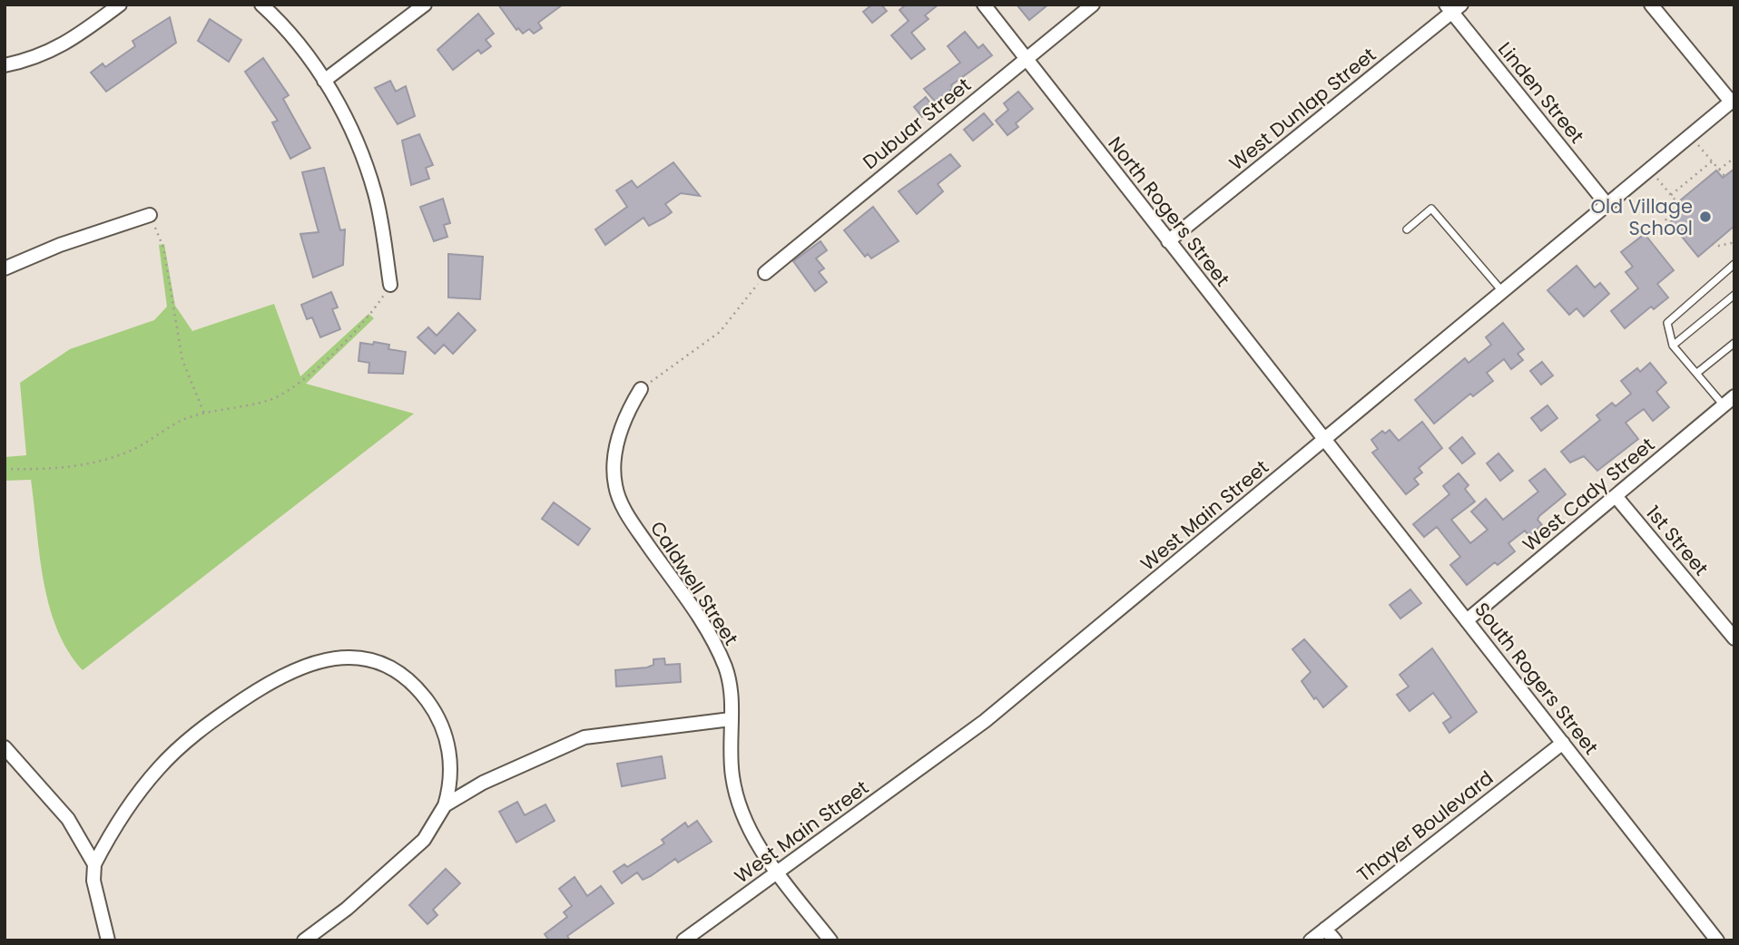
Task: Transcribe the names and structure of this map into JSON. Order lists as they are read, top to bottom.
{
  "streets": {
    "street": [
      "Linden Street",
      "West Dunlap Street",
      "Dubuar Street",
      "North Rogers Street",
      "West Cady Street",
      "West Main Street",
      "1st Street",
      "Caldwell Street",
      "South Rogers Street",
      "Thayer Boulevard"
    ]
  },
  "crossings": [
    ["Linden Street", "West Dunlap Street"],
    ["Linden Street", "West Main Street"],
    ["West Dunlap Street", "North Rogers Street"],
    ["Dubuar Street", "North Rogers Street"],
    ["North Rogers Street", "West Main Street"],
    ["North Rogers Street", "South Rogers Street"],
    ["West Cady Street", "1st Street"],
    ["West Cady Street", "South Rogers Street"],
    ["West Main Street", "Caldwell Street"],
    ["West Main Street", "South Rogers Street"],
    ["South Rogers Street", "Thayer Boulevard"]
  ],
  "places": ["Old Village School"]
}
